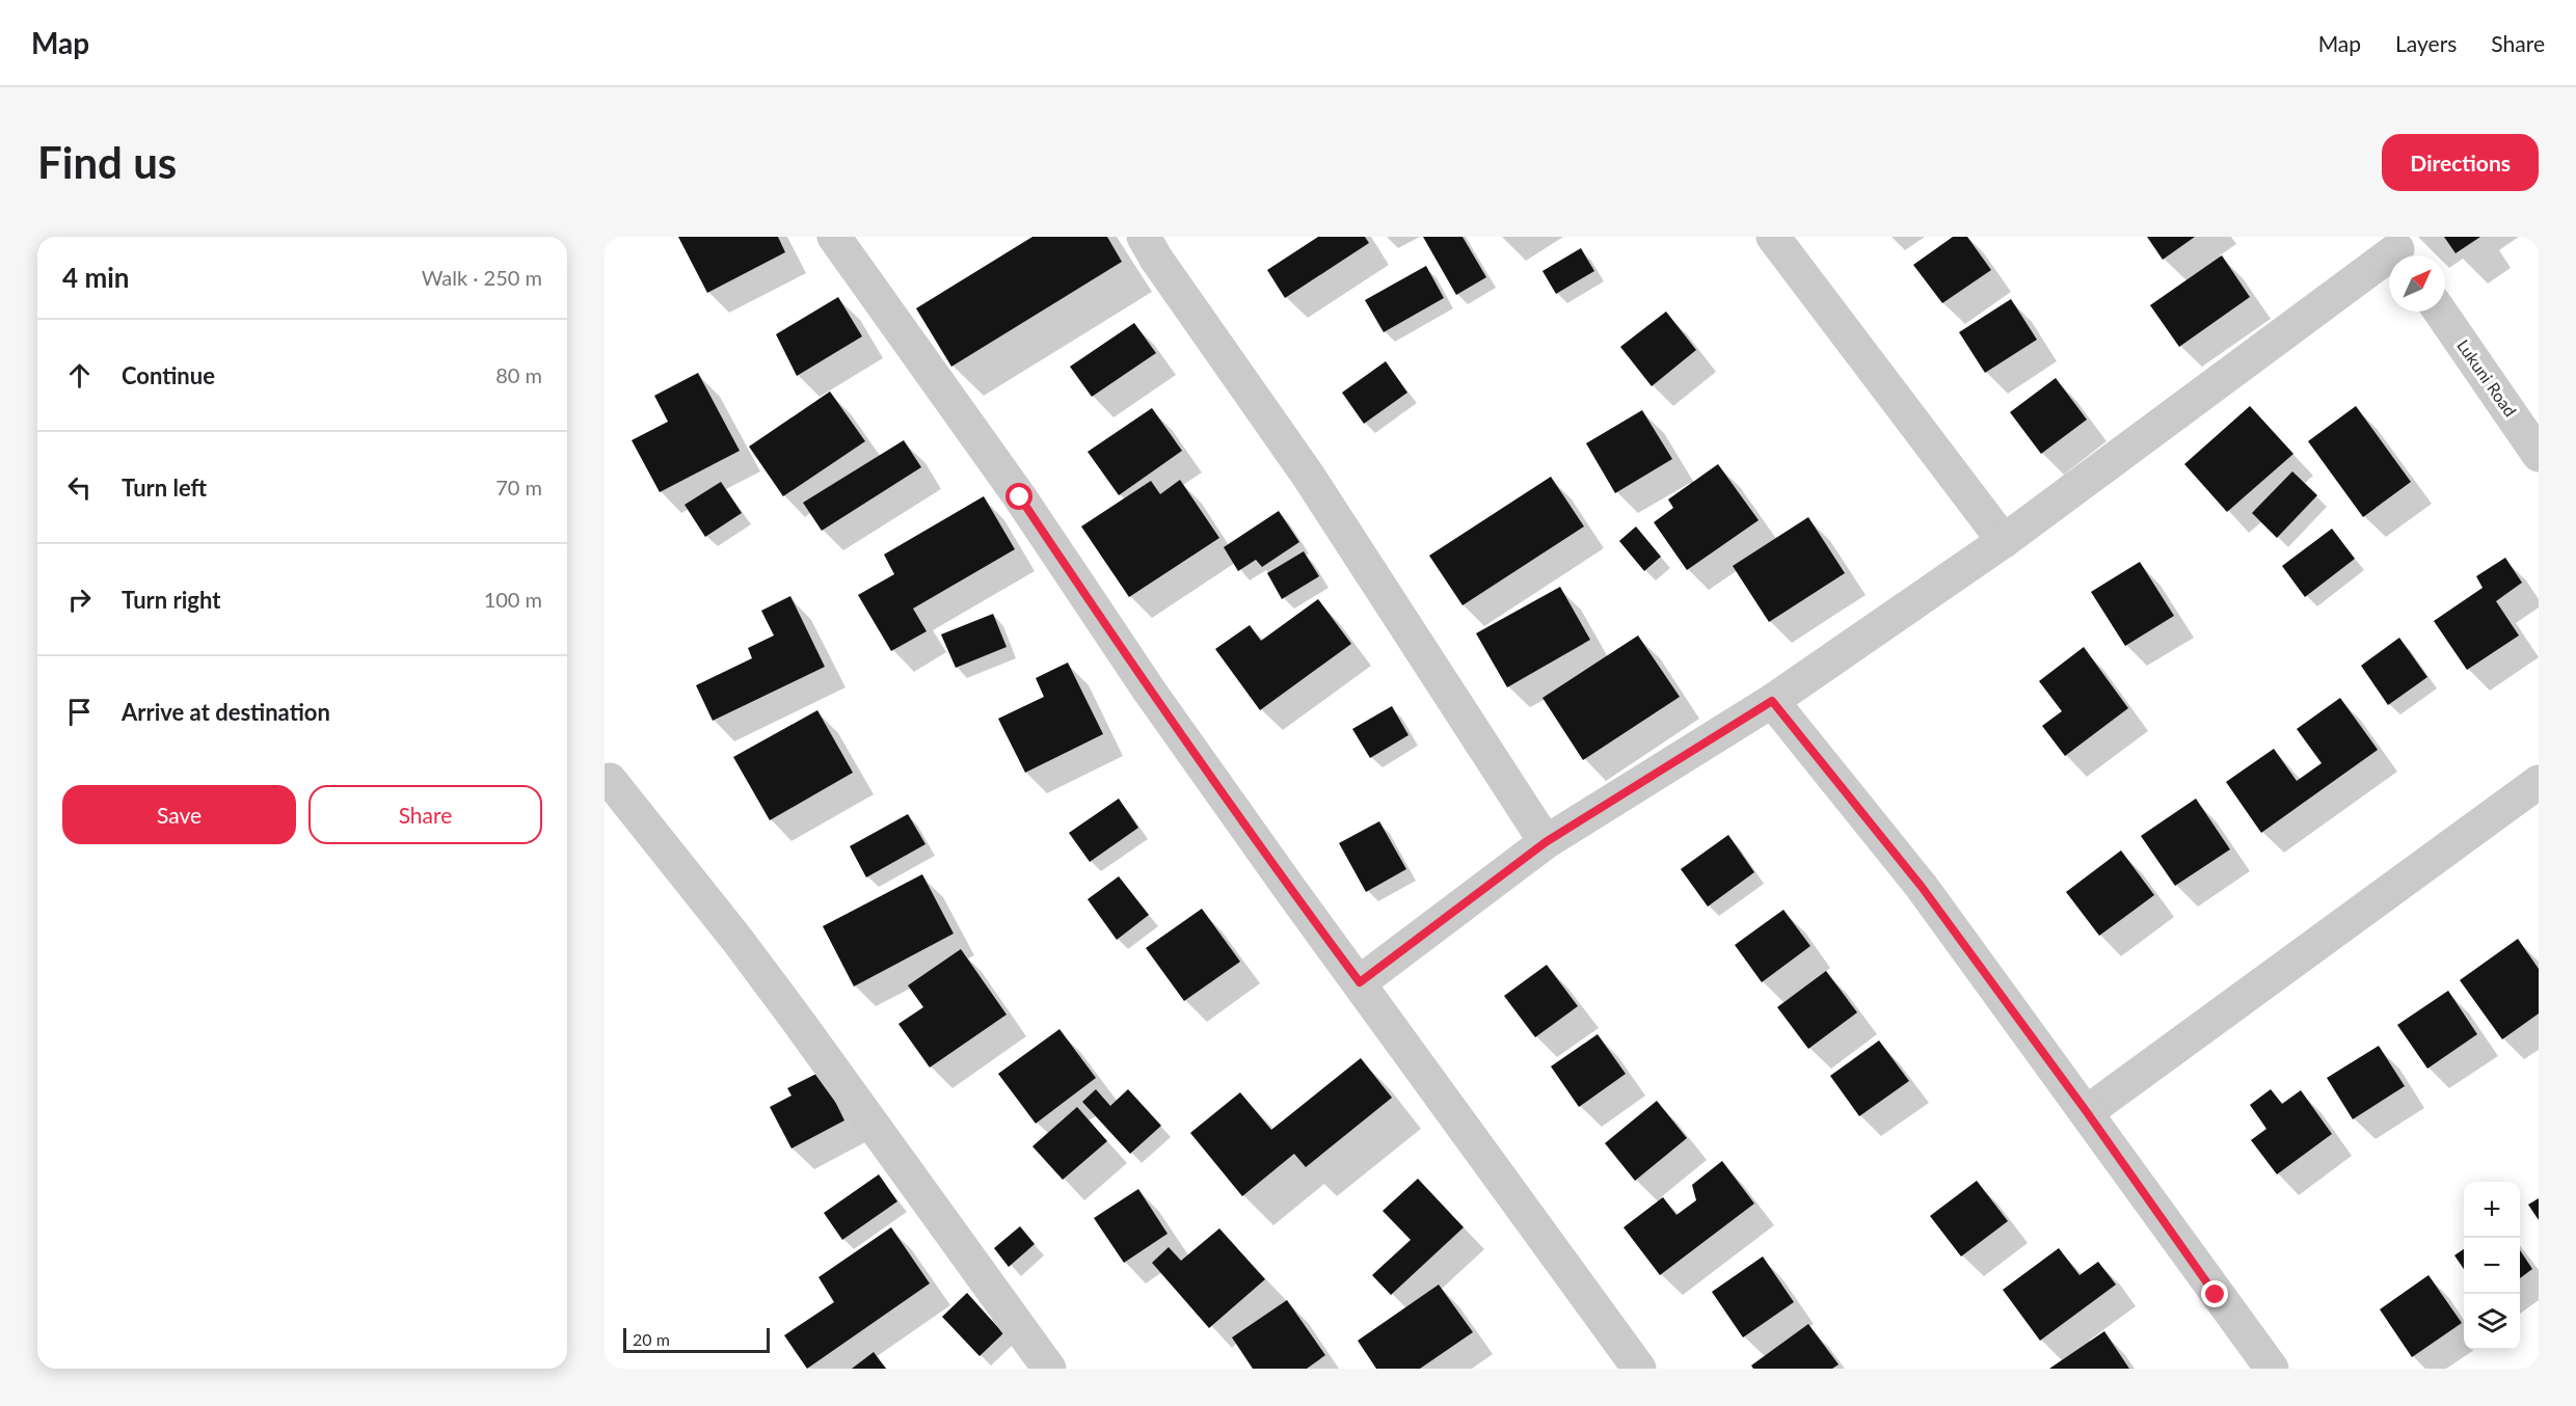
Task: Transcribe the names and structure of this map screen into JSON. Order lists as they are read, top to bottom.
{
  "streets": {
    "street": ["Lukuni Road"]
  },
  "scale_bar": "20 m",
  "north": "top right",
  "page": {
    "header": "Map",
    "nav": ["Map", "Layers", "Share"],
    "buttons": [
      "Directions",
      ["Save", "Share"]
    ],
    "title": "Find us",
    "heading": ["4 min", "Walk · 250 m"],
    "list": [
      ["Continue", "80 m"],
      ["Turn left", "70 m"],
      ["Turn right", "100 m"],
      "Arrive at destination"
    ],
    "map_buttons": ["+", "−"],
    "scale": "20 m"
  }
}
